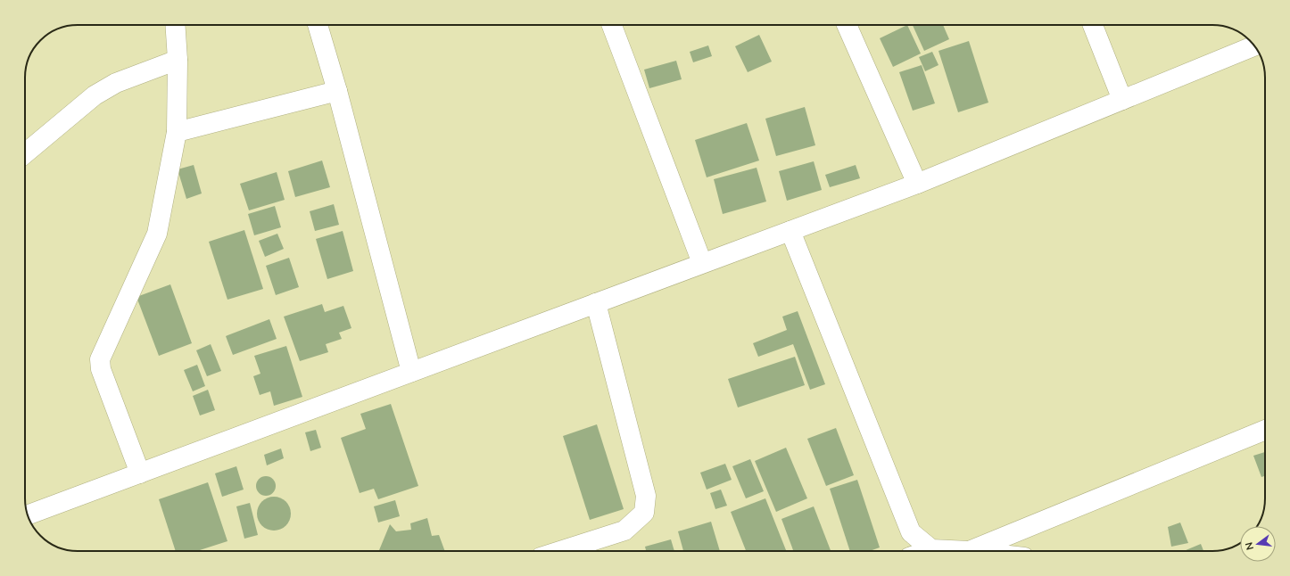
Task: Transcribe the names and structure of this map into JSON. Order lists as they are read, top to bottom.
{
  "north": "left"
}
